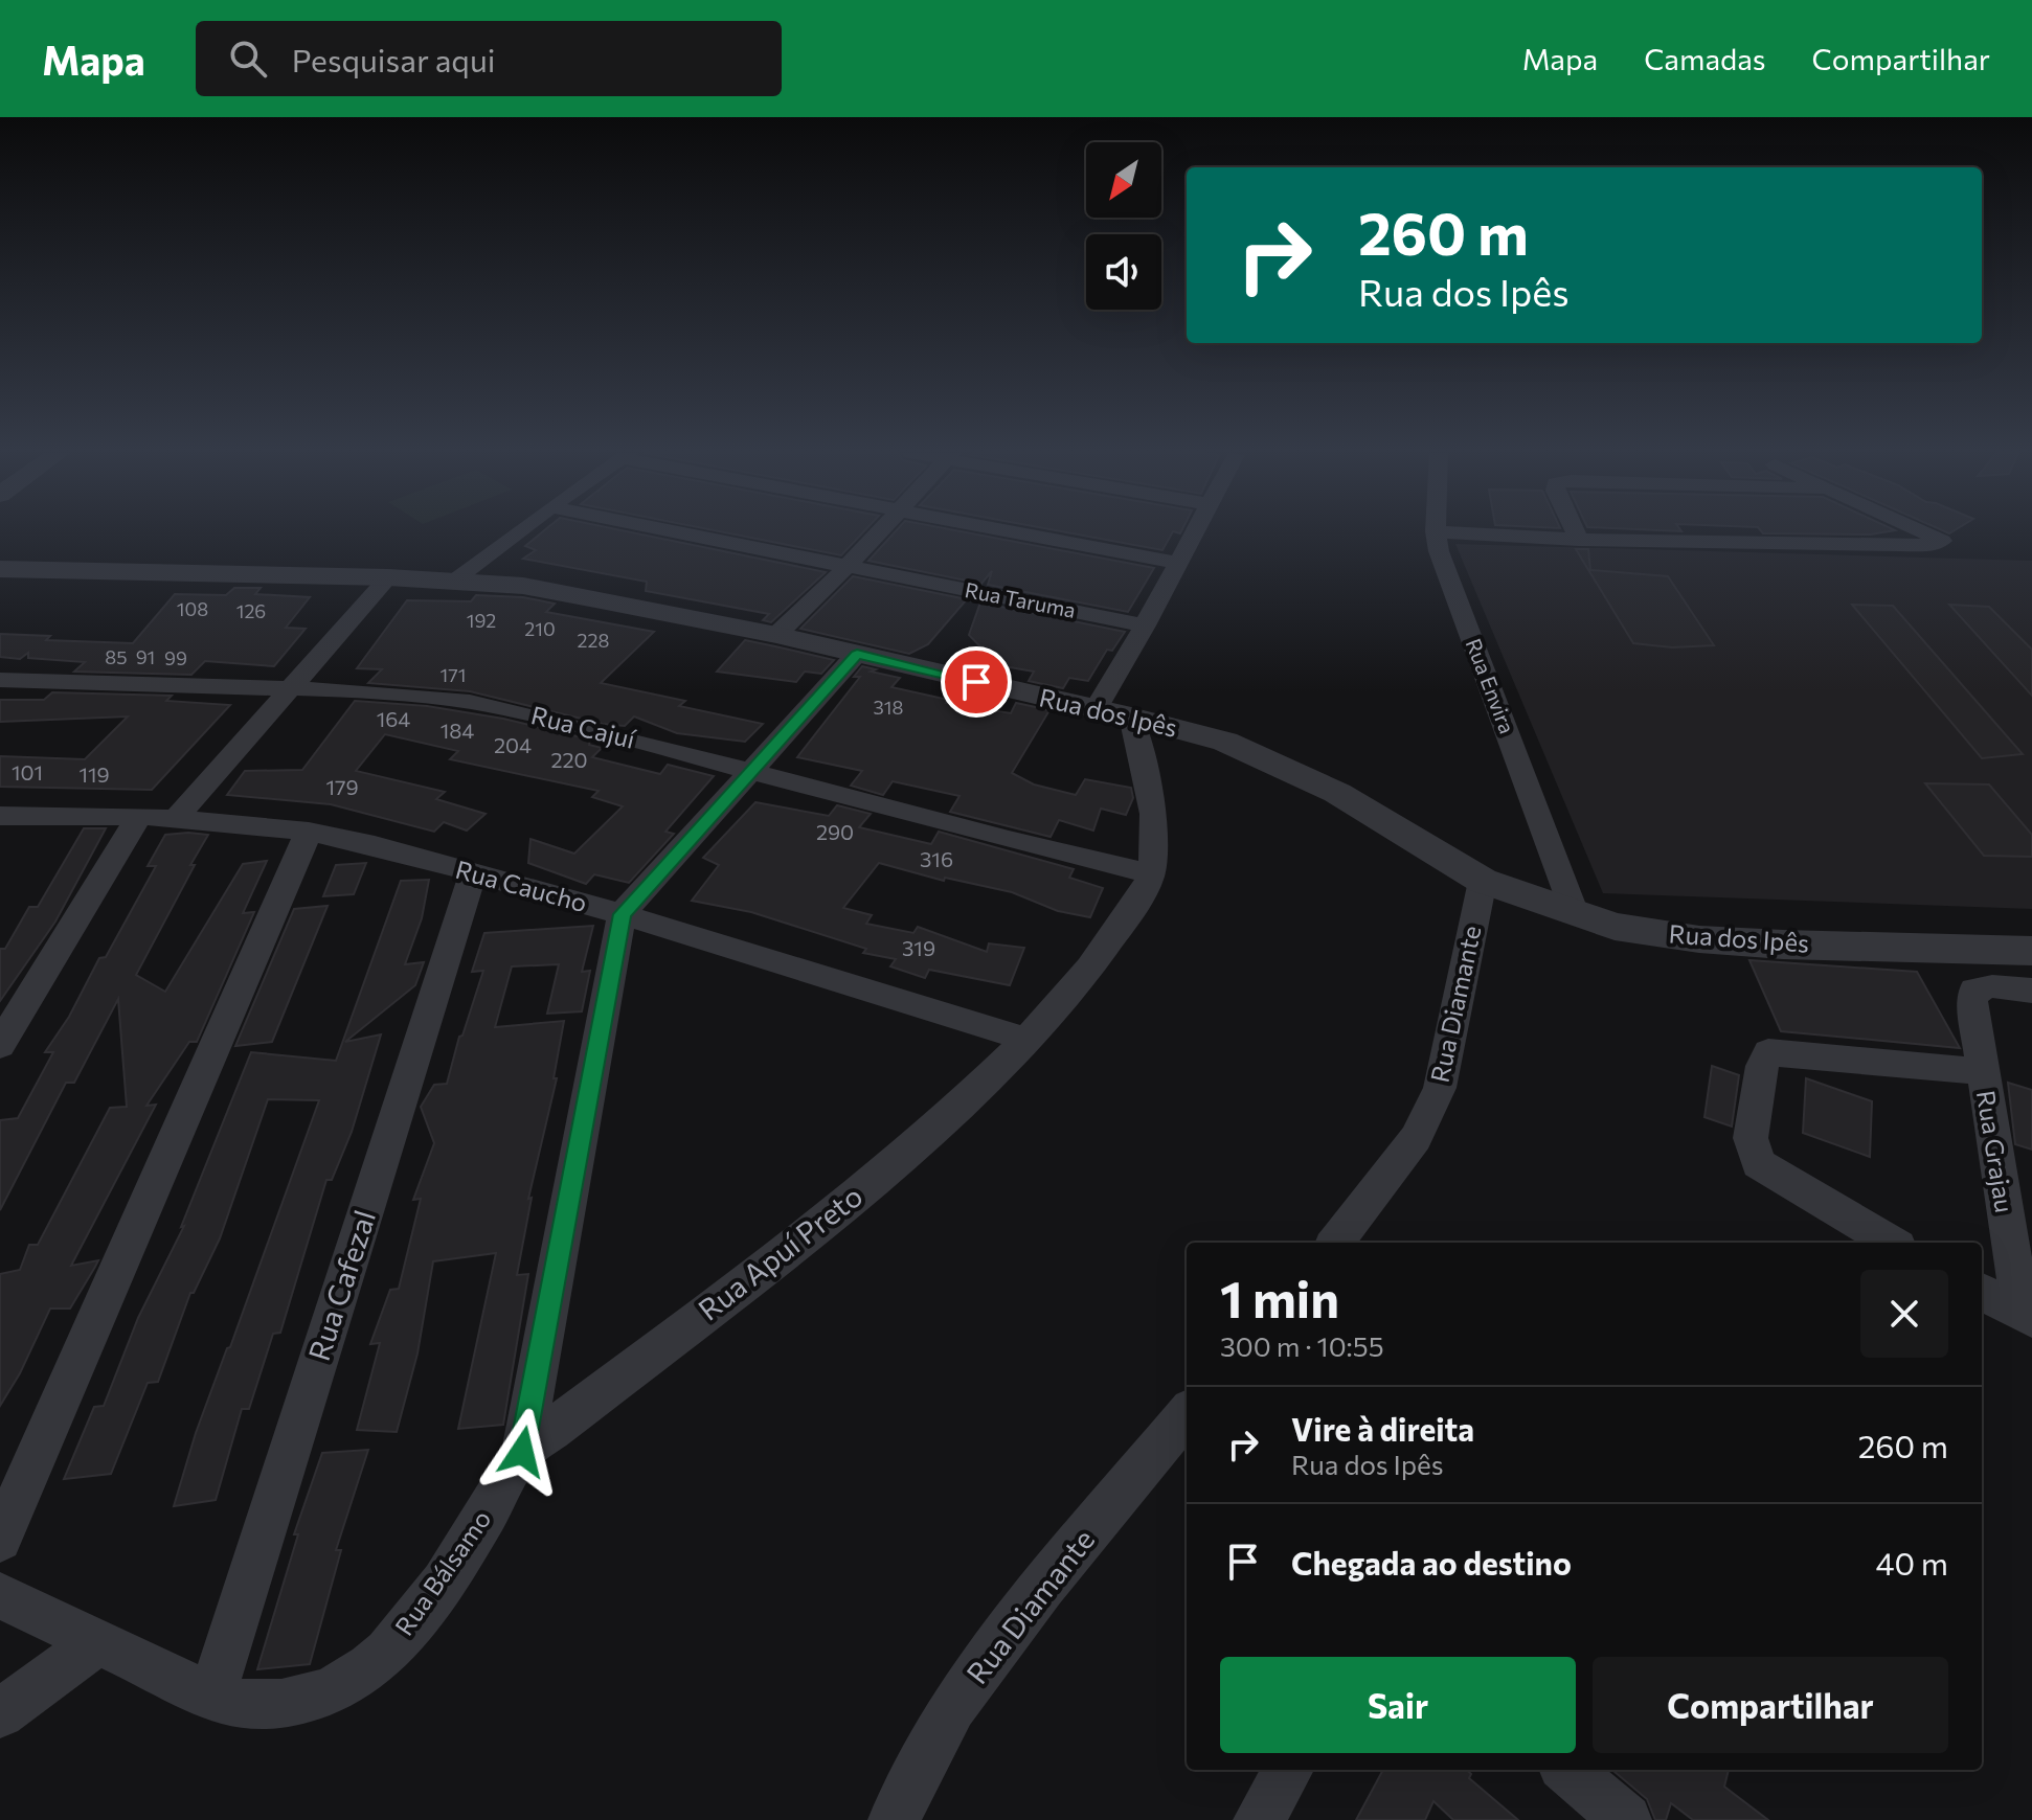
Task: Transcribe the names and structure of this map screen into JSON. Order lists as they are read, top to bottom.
{
  "streets": {
    "street": [
      "Rua Taruma",
      "Rua Envira",
      "Rua dos Ipês",
      "Rua Cajuí",
      "Rua Caucho",
      "Rua Diamante",
      "Rua Grajau",
      "Rua Apuí Preto",
      "Rua Cafezal",
      "Rua Bálsamo"
    ]
  },
  "crossings": [
    ["Rua Envira", "Rua dos Ipês"],
    ["Rua dos Ipês", "Rua Diamante"],
    ["Rua Cajuí", "Rua Apuí Preto"],
    ["Rua Caucho", "Rua Apuí Preto"],
    ["Rua Caucho", "Rua Cafezal"],
    ["Rua Caucho", "Rua Bálsamo"],
    ["Rua Apuí Preto", "Rua Bálsamo"],
    ["Rua Cafezal", "Rua Bálsamo"]
  ],
  "house_numbers": [
    "108",
    "126",
    "192",
    "210",
    "228",
    "85",
    "91",
    "99",
    "171",
    "318",
    "164",
    "184",
    "204",
    "220",
    "101",
    "119",
    "179",
    "290",
    "316",
    "319"
  ],
  "north": "bottom left",
  "page": {
    "header": "Mapa",
    "search": "Pesquisar aqui",
    "nav": ["Mapa", "Camadas", "Compartilhar"],
    "turn": ["260 m", "Rua dos Ipês"],
    "heading": ["1 min", "300 m · 10:55"],
    "list": [
      {
        "name": "Vire à direita",
        "note": "Rua dos Ipês",
        "value": "260 m"
      },
      {
        "name": "Chegada ao destino",
        "value": "40 m"
      }
    ],
    "buttons": ["Sair", "Compartilhar"]
  }
}
